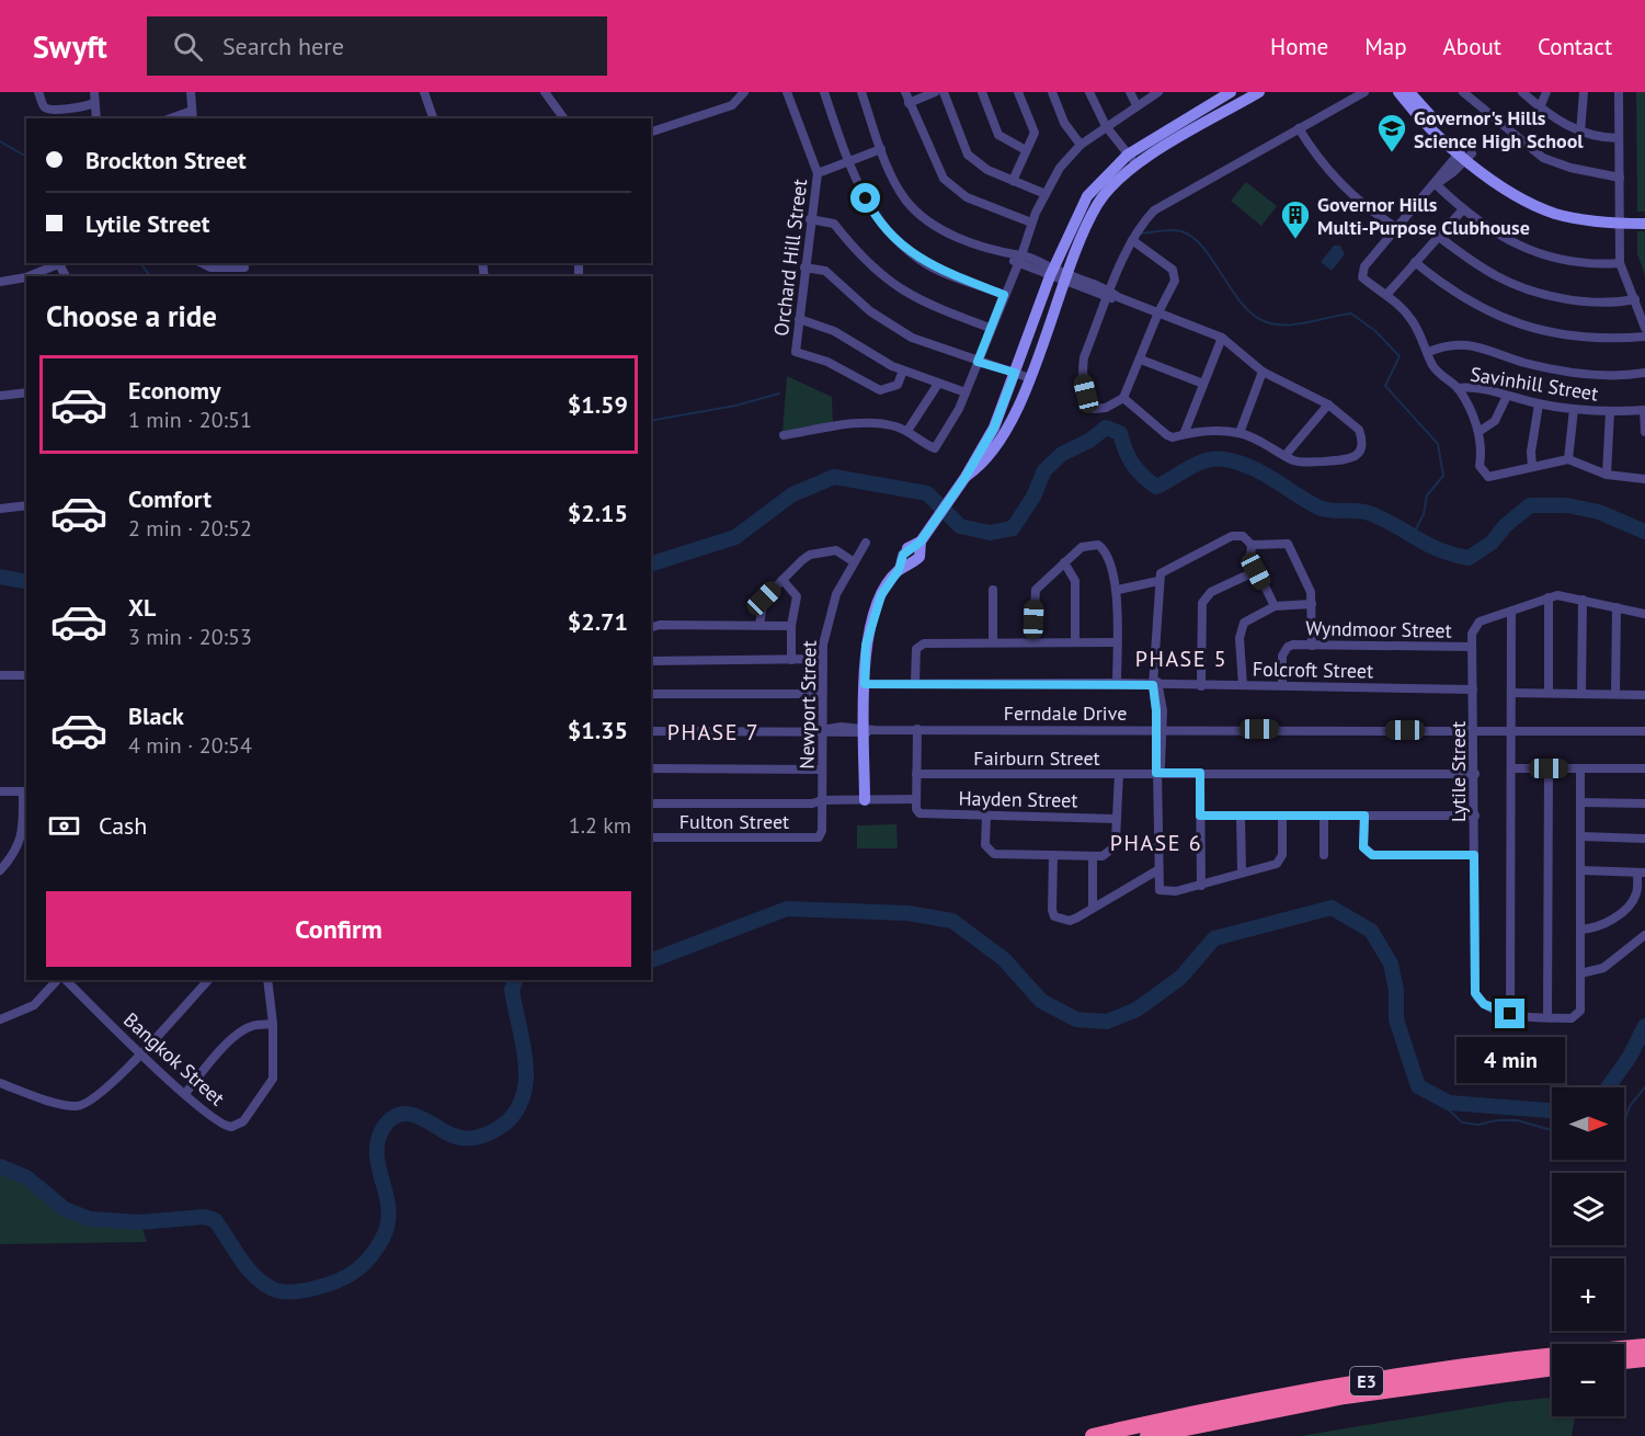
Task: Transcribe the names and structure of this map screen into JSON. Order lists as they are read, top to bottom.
{
  "streets": {
    "highway": ["E3"],
    "street": [
      "Orchard Hill Street",
      "Savinhill Street",
      "Wyndmoor Street",
      "Folcroft Street",
      "Newport Street",
      "Ferndale Drive",
      "Fairburn Street",
      "Lytile Street",
      "Hayden Street",
      "Fulton Street",
      "Bangkok Street"
    ]
  },
  "crossings": [
    ["Wyndmoor Street", "Folcroft Street"],
    ["Wyndmoor Street", "Lytile Street"],
    ["Folcroft Street", "Lytile Street"],
    ["Newport Street", "Ferndale Drive"],
    ["Newport Street", "Fulton Street"],
    ["Ferndale Drive", "Lytile Street"],
    ["Fairburn Street", "Lytile Street"]
  ],
  "districts": ["PHASE 5", "PHASE 7", "PHASE 6"],
  "places": {
    "school or university": ["Governor's Hills Science High School"],
    "building": ["Governor Hills Multi-Purpose Clubhouse"]
  },
  "north": "right",
  "page": {
    "header": "Swyft",
    "search": "Search here",
    "nav": [
      "Home",
      "Map",
      "About",
      "Contact"
    ],
    "banner": ["Brockton Street", "Lytile Street"],
    "heading": "Choose a ride",
    "list": [
      {
        "name": "Economy",
        "note": "1 min · 20:51",
        "value": "$1.59"
      },
      {
        "name": "Comfort",
        "note": "2 min · 20:52",
        "value": "$2.15"
      },
      {
        "name": "XL",
        "note": "3 min · 20:53",
        "value": "$2.71"
      },
      {
        "name": "Black",
        "note": "4 min · 20:54",
        "value": "$1.35"
      }
    ],
    "pay": ["Cash", "1.2 km"],
    "buttons": "Confirm",
    "bubble": "4 min",
    "map_buttons": ["+", "−"]
  }
}
